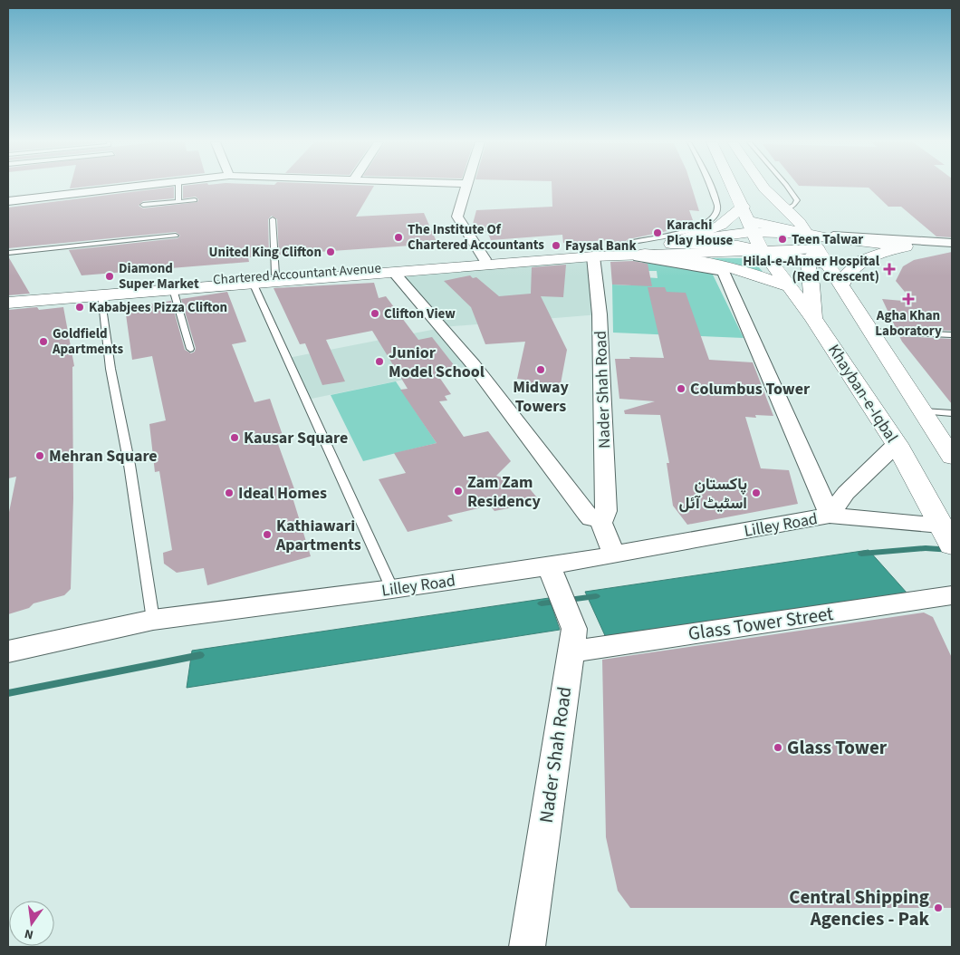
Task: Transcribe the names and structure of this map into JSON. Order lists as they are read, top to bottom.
{
  "streets": {
    "main road": ["Chartered Accountant Avenue", "Khayban-e-Iqbal"],
    "street": ["Nader Shah Road", "Lilley Road", "Glass Tower Street"]
  },
  "crossings": [
    ["Chartered Accountant Avenue", "Nader Shah Road"],
    ["Nader Shah Road", "Lilley Road"],
    ["Nader Shah Road", "Glass Tower Street"],
    ["Khayban-e-Iqbal", "Lilley Road"]
  ],
  "places": {
    "other": [
      "Karachi Play House",
      "The Institute Of Chartered Accountants",
      "Teen Talwar",
      "Faysal Bank",
      "United King Clifton",
      "Diamond Super Market",
      "Kababjees Pizza Clifton",
      "Clifton View",
      "Goldfield Apartments",
      "Junior Model School",
      "Midway Towers",
      "Columbus Tower",
      "Kausar Square",
      "Mehran Square",
      "Zam Zam Residency",
      "Ideal Homes",
      "پاکستان اسٹیٹ آئل",
      "Kathiawari Apartments",
      "Glass Tower",
      "Central Shipping Agencies - Pak"
    ],
    "health": ["Hilal-e-Ahmer Hospital (Red Crescent)", "Agha Khan Laboratory"]
  },
  "north": "bottom"
}
